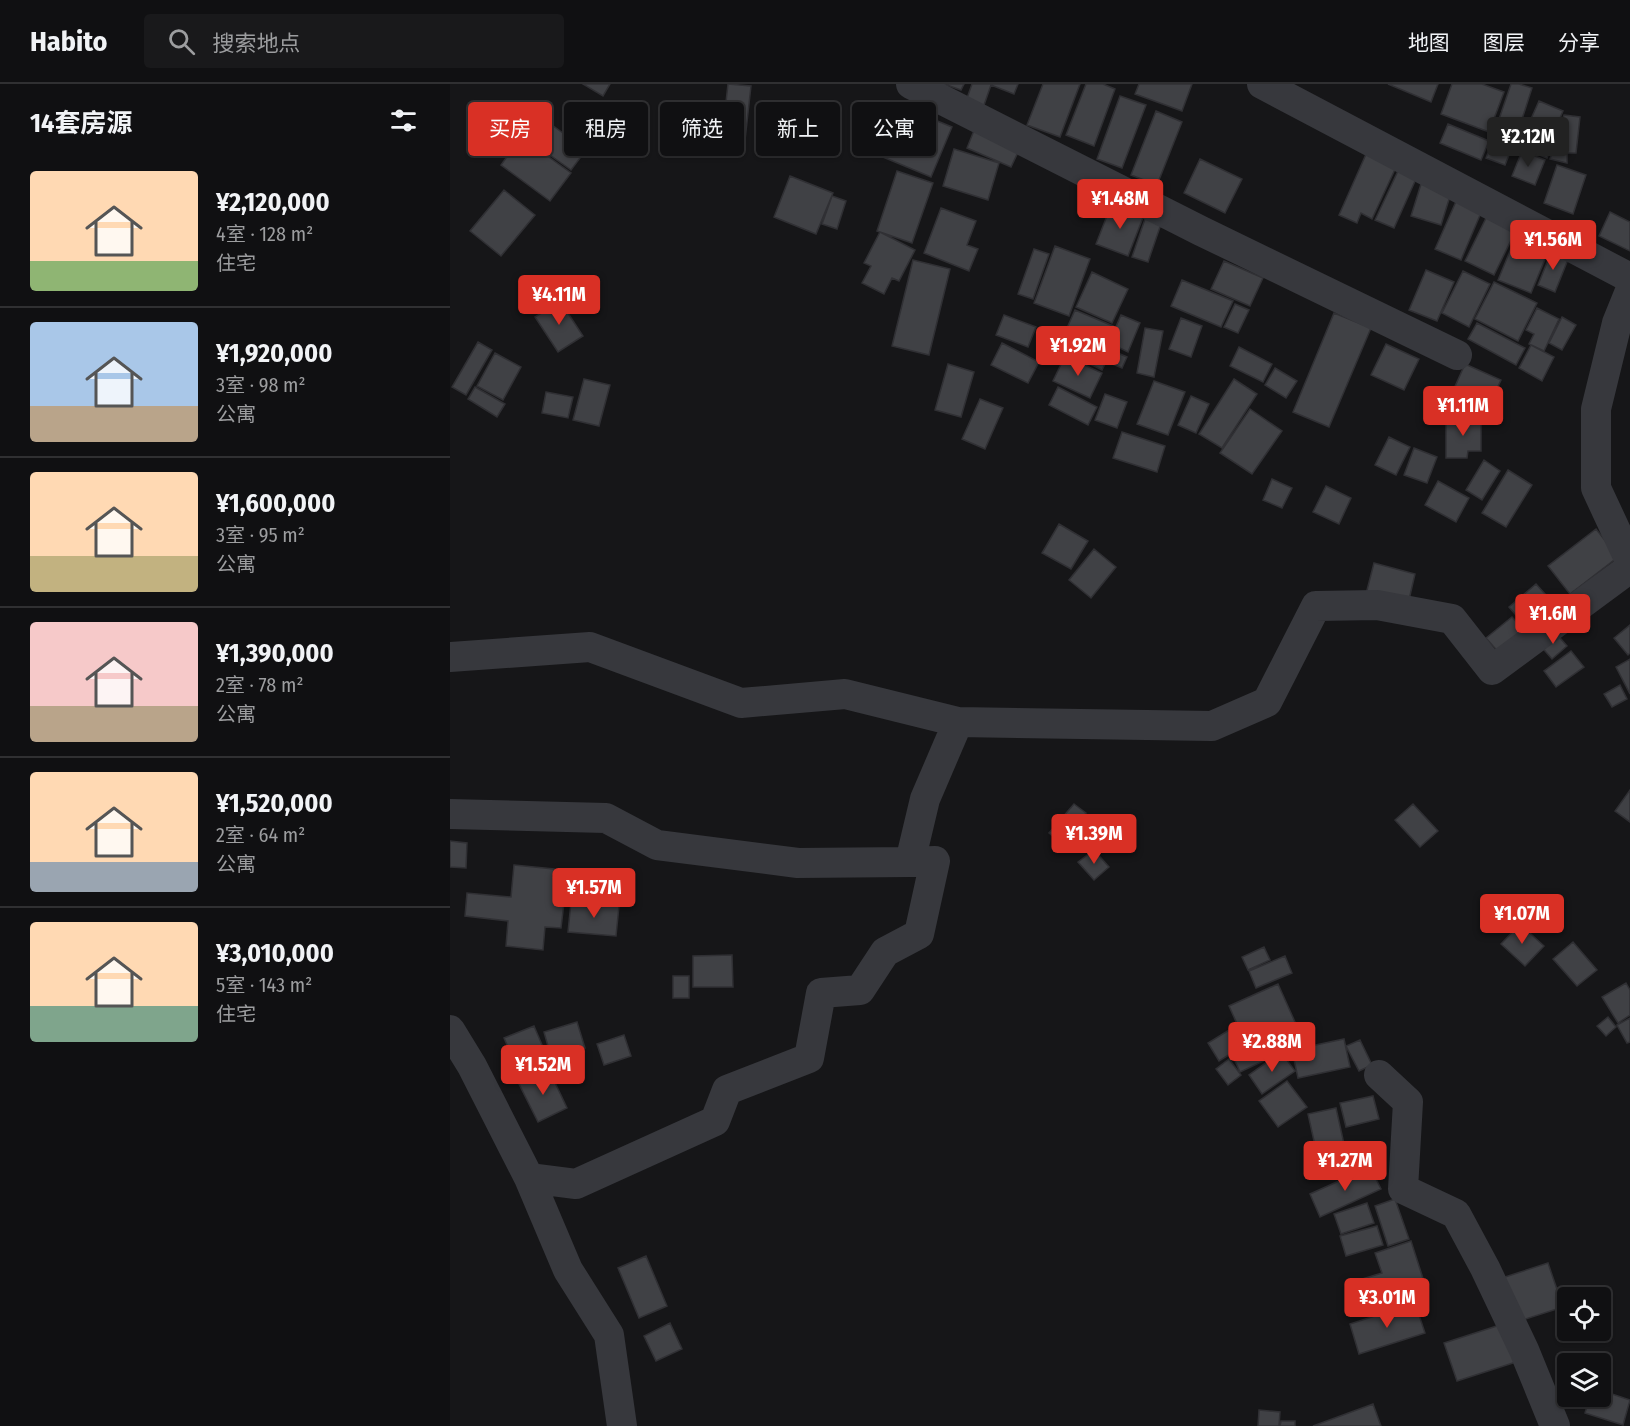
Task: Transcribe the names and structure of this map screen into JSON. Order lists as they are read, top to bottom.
{
  "page": {
    "header": "Habito",
    "search": "搜索地点",
    "nav": ["地图", "图层", "分享"],
    "heading": "14套房源",
    "chip": [
      "买房",
      "租房",
      "筛选",
      "新上",
      "公寓"
    ],
    "price": [
      "¥2.12M",
      "¥1.48M",
      "¥1.56M",
      "¥4.11M",
      "¥1.92M",
      "¥1.11M",
      "¥1.6M",
      "¥1.39M",
      "¥1.57M",
      "¥1.07M",
      "¥2.88M",
      "¥1.52M",
      "¥1.27M",
      "¥3.01M"
    ],
    "list": [
      {
        "name": "¥2,120,000",
        "note": "4室 · 128 m² · 住宅"
      },
      {
        "name": "¥1,920,000",
        "note": "3室 · 98 m² · 公寓"
      },
      {
        "name": "¥1,600,000",
        "note": "3室 · 95 m² · 公寓"
      },
      {
        "name": "¥1,390,000",
        "note": "2室 · 78 m² · 公寓"
      },
      {
        "name": "¥1,520,000",
        "note": "2室 · 64 m² · 公寓"
      },
      {
        "name": "¥3,010,000",
        "note": "5室 · 143 m² · 住宅"
      }
    ]
  }
}
